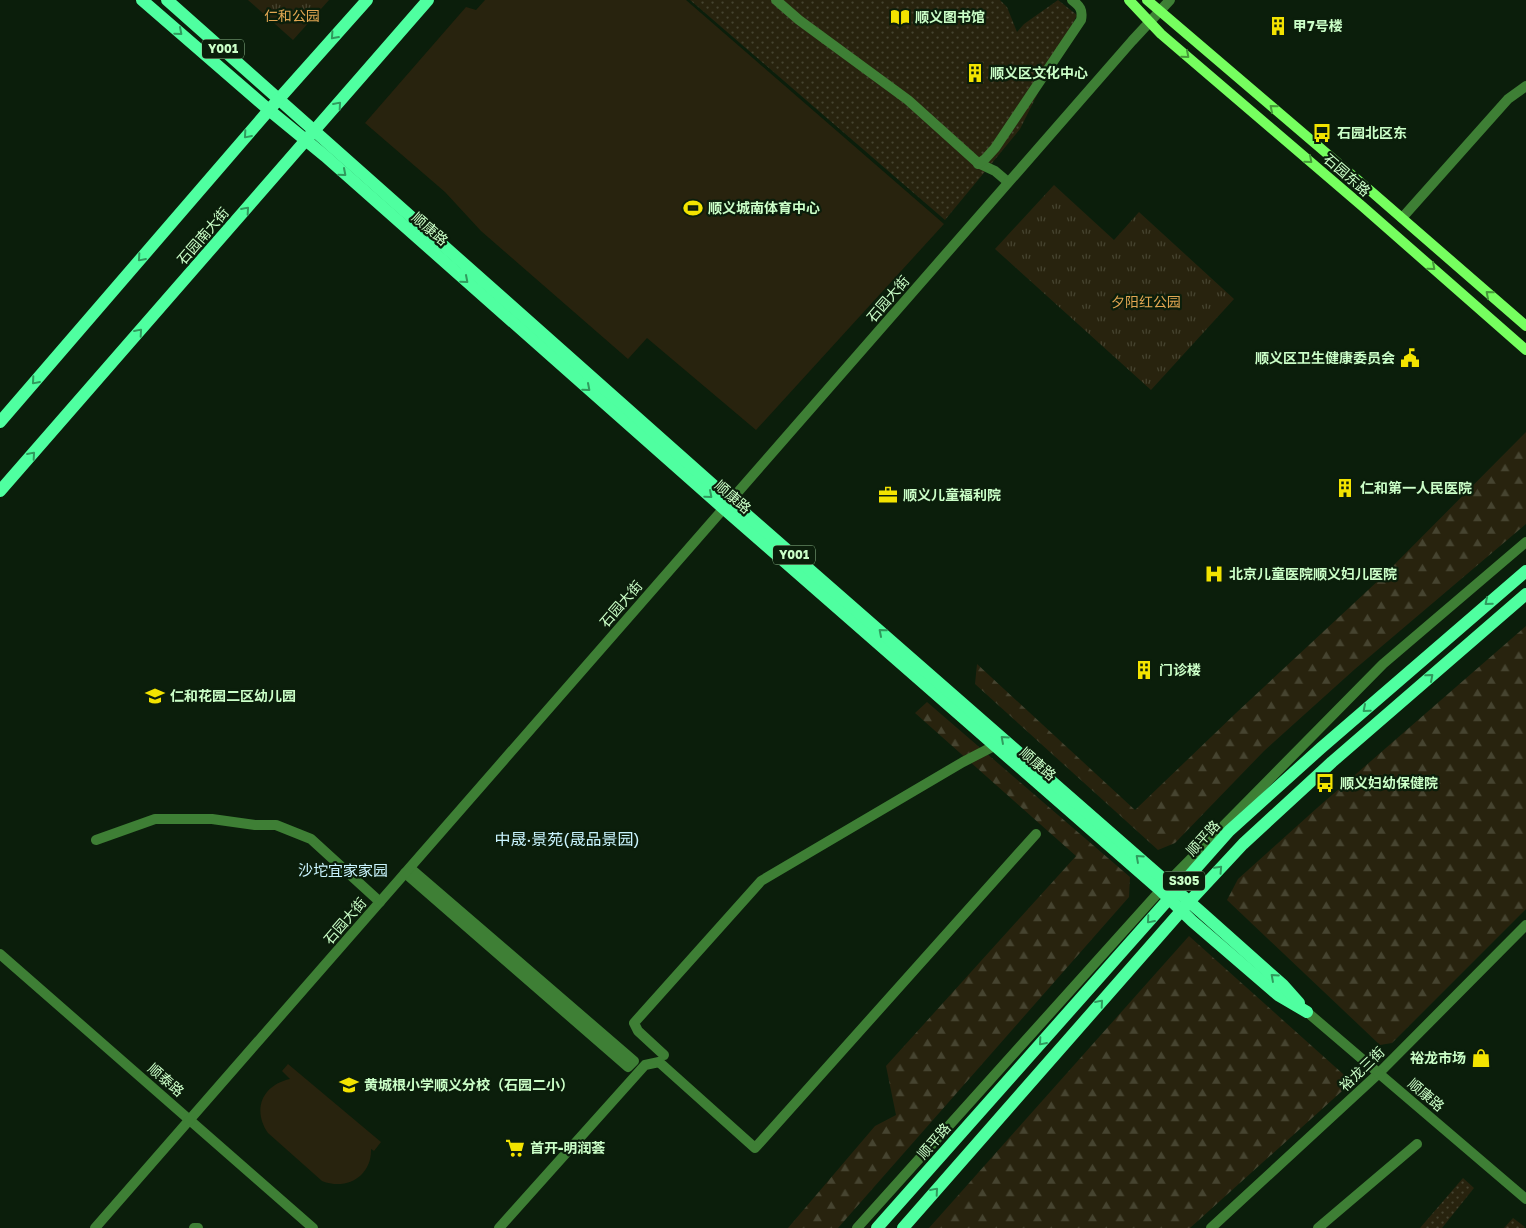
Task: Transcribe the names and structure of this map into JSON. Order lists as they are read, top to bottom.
{
  "streets": {
    "main road": [
      "Y001",
      "石园东路",
      "顺康路",
      "石园南大街",
      "顺平路",
      "S305"
    ],
    "street": ["石园大街", "裕龙三街", "顺泰路"]
  },
  "crossings": [
    ["石园东路", "石园大街"],
    ["顺康路", "石园南大街"],
    ["顺康路", "石园大街"],
    ["顺康路", "顺平路"],
    ["顺康路", "S305"],
    ["顺康路", "裕龙三街"],
    ["石园大街", "顺泰路"]
  ],
  "districts": ["中晟·景苑(晟品景园)", "沙坨宜家家园"],
  "parks": ["仁和公园", "夕阳红公园"],
  "places": {
    "library": ["顺义图书馆"],
    "building": [
      "甲7号楼",
      "顺义区文化中心",
      "仁和第一人民医院",
      "门诊楼"
    ],
    "bus stop": ["石园北区东", "顺义妇幼保健院"],
    "sports": ["顺义城南体育中心"],
    "public building": ["顺义区卫生健康委员会"],
    "office": ["顺义儿童福利院"],
    "hospital": ["北京儿童医院顺义妇儿医院"],
    "school or university": ["仁和花园二区幼儿园", "黄城根小学顺义分校（石园二小）"],
    "shop": ["裕龙市场"],
    "supermarket": ["首开-明润荟"]
  }
}
